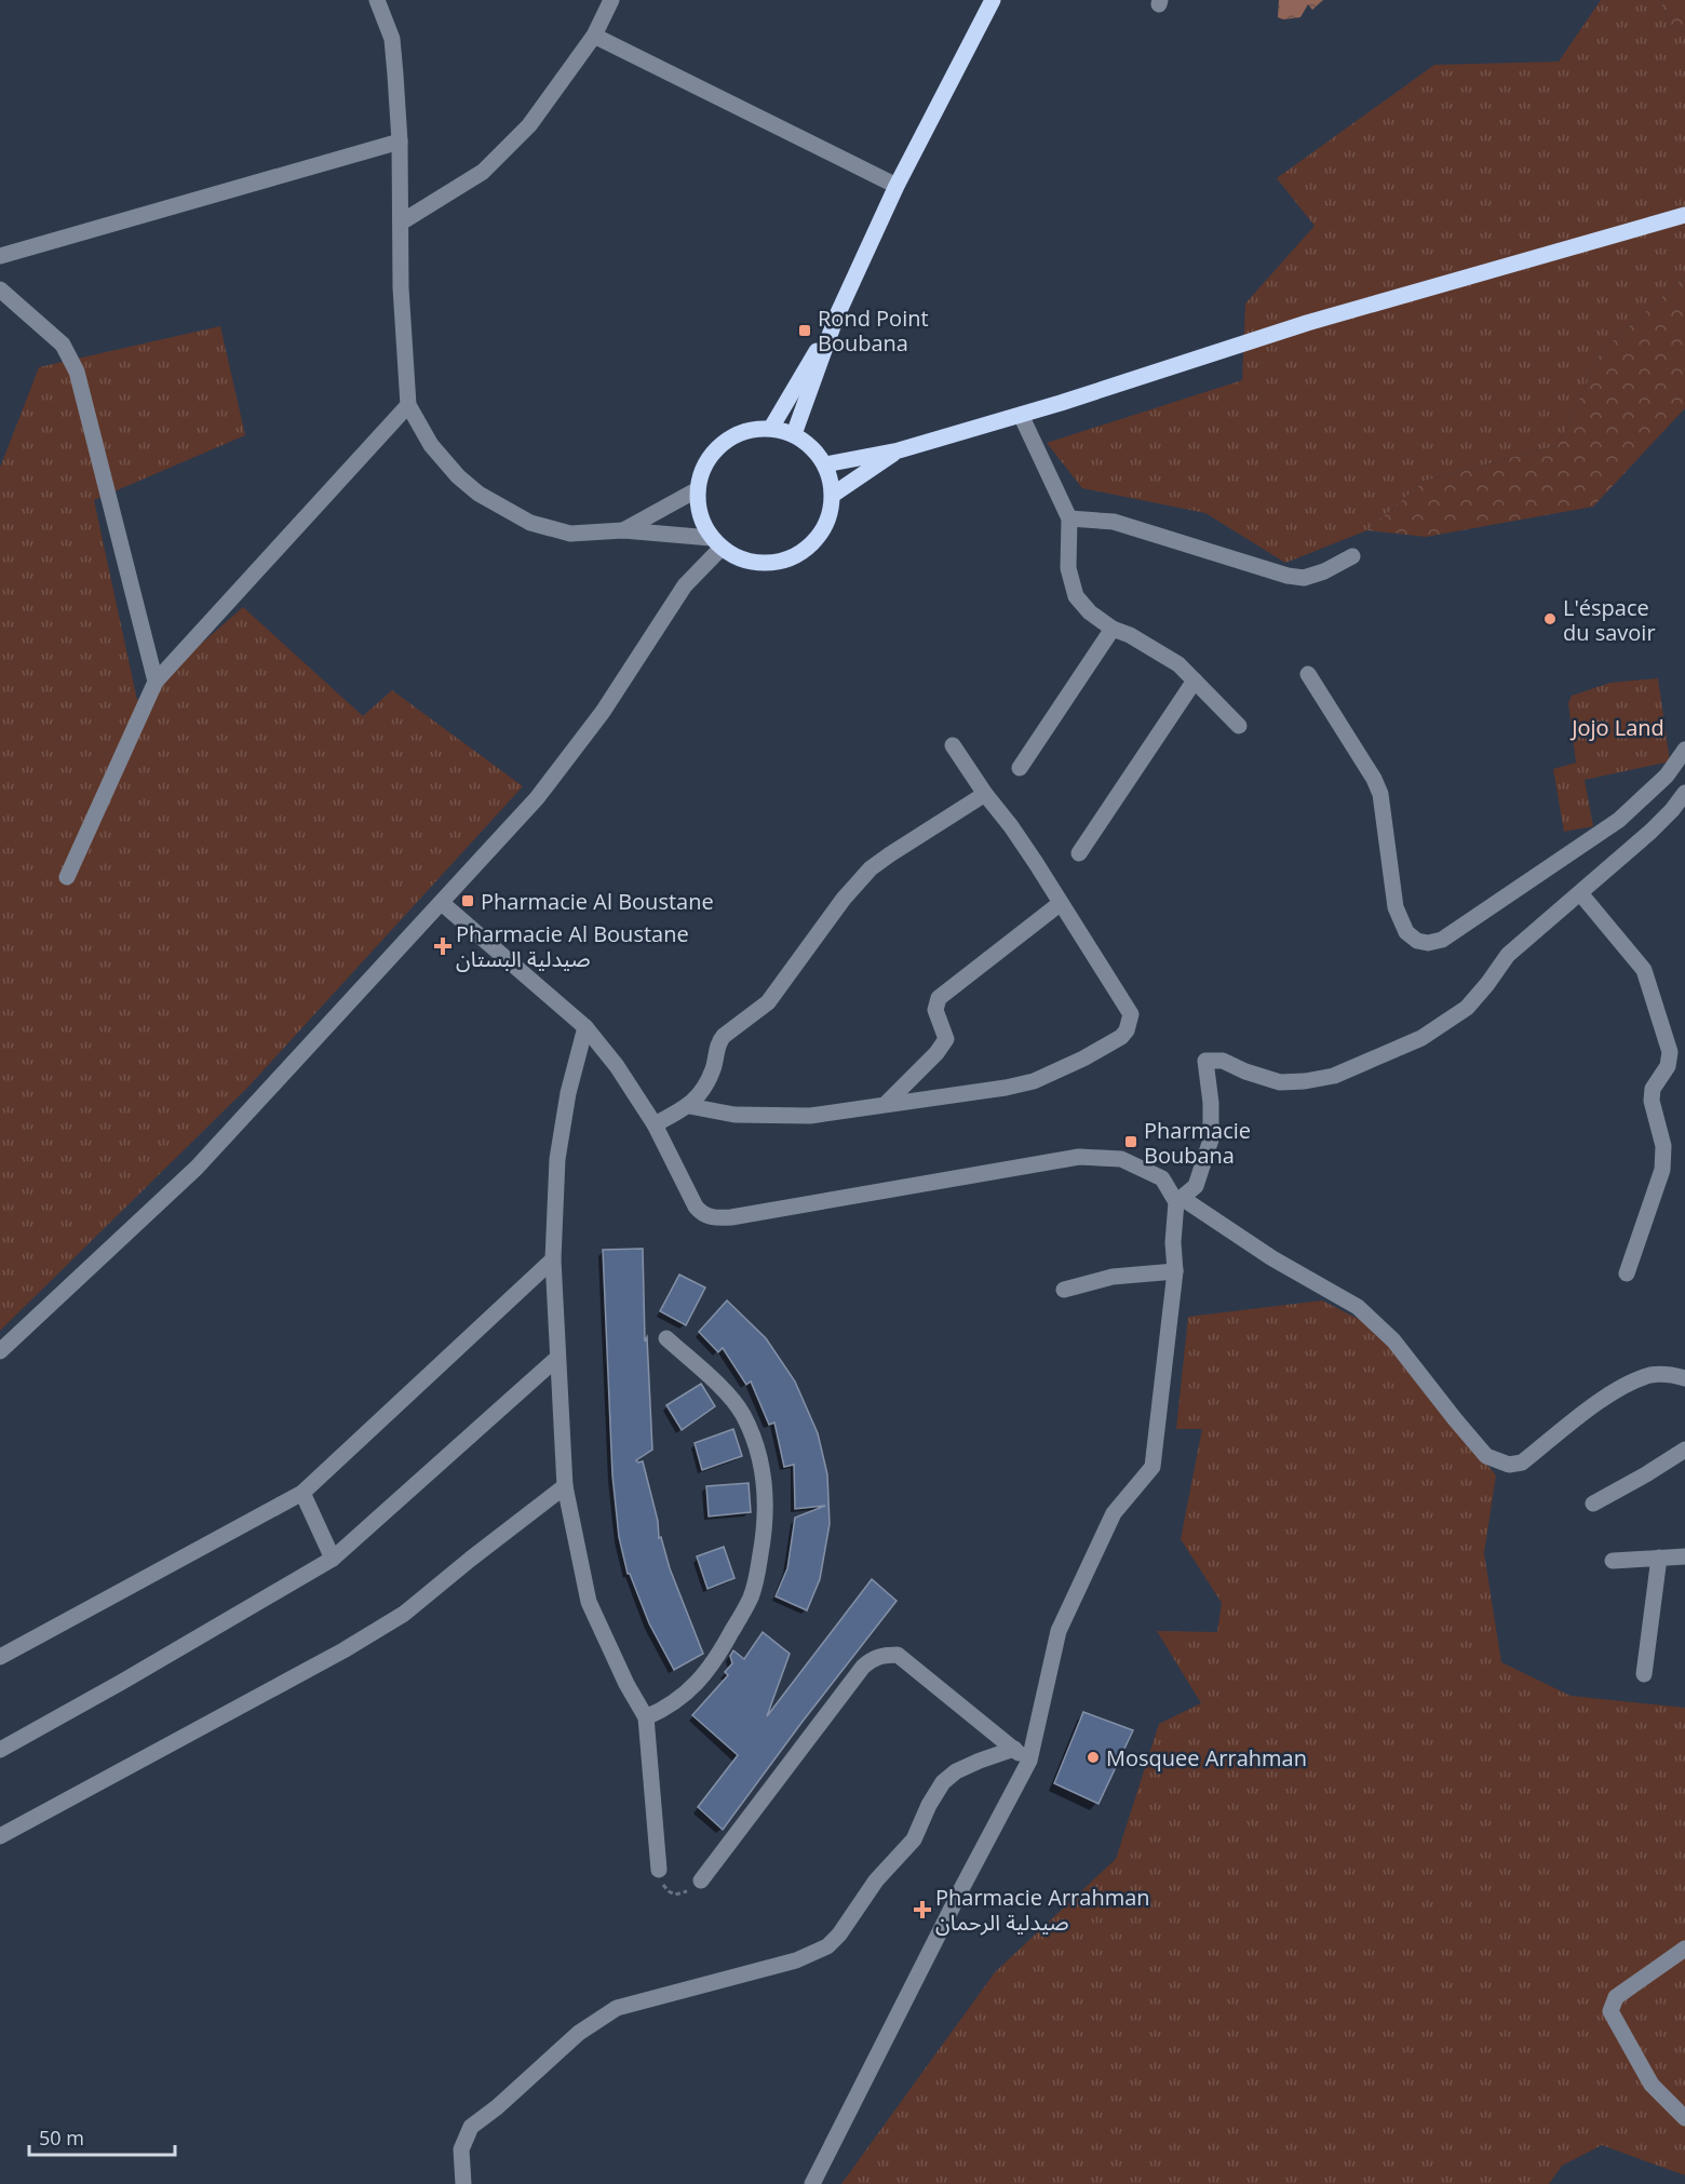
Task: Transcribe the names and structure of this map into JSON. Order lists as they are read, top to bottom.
{
  "parks": ["Jojo Land"],
  "places": {
    "transit": ["Rond Point Boubana", "Pharmacie Al Boustane", "Pharmacie Boubana"],
    "other": ["L'éspace du savoir", "Mosquee Arrahman"],
    "health": ["Pharmacie Al Boustane صيدلية البستان", "Pharmacie Arrahman صيدلية الرحمان"]
  },
  "scale_bar": "50 m"
}
